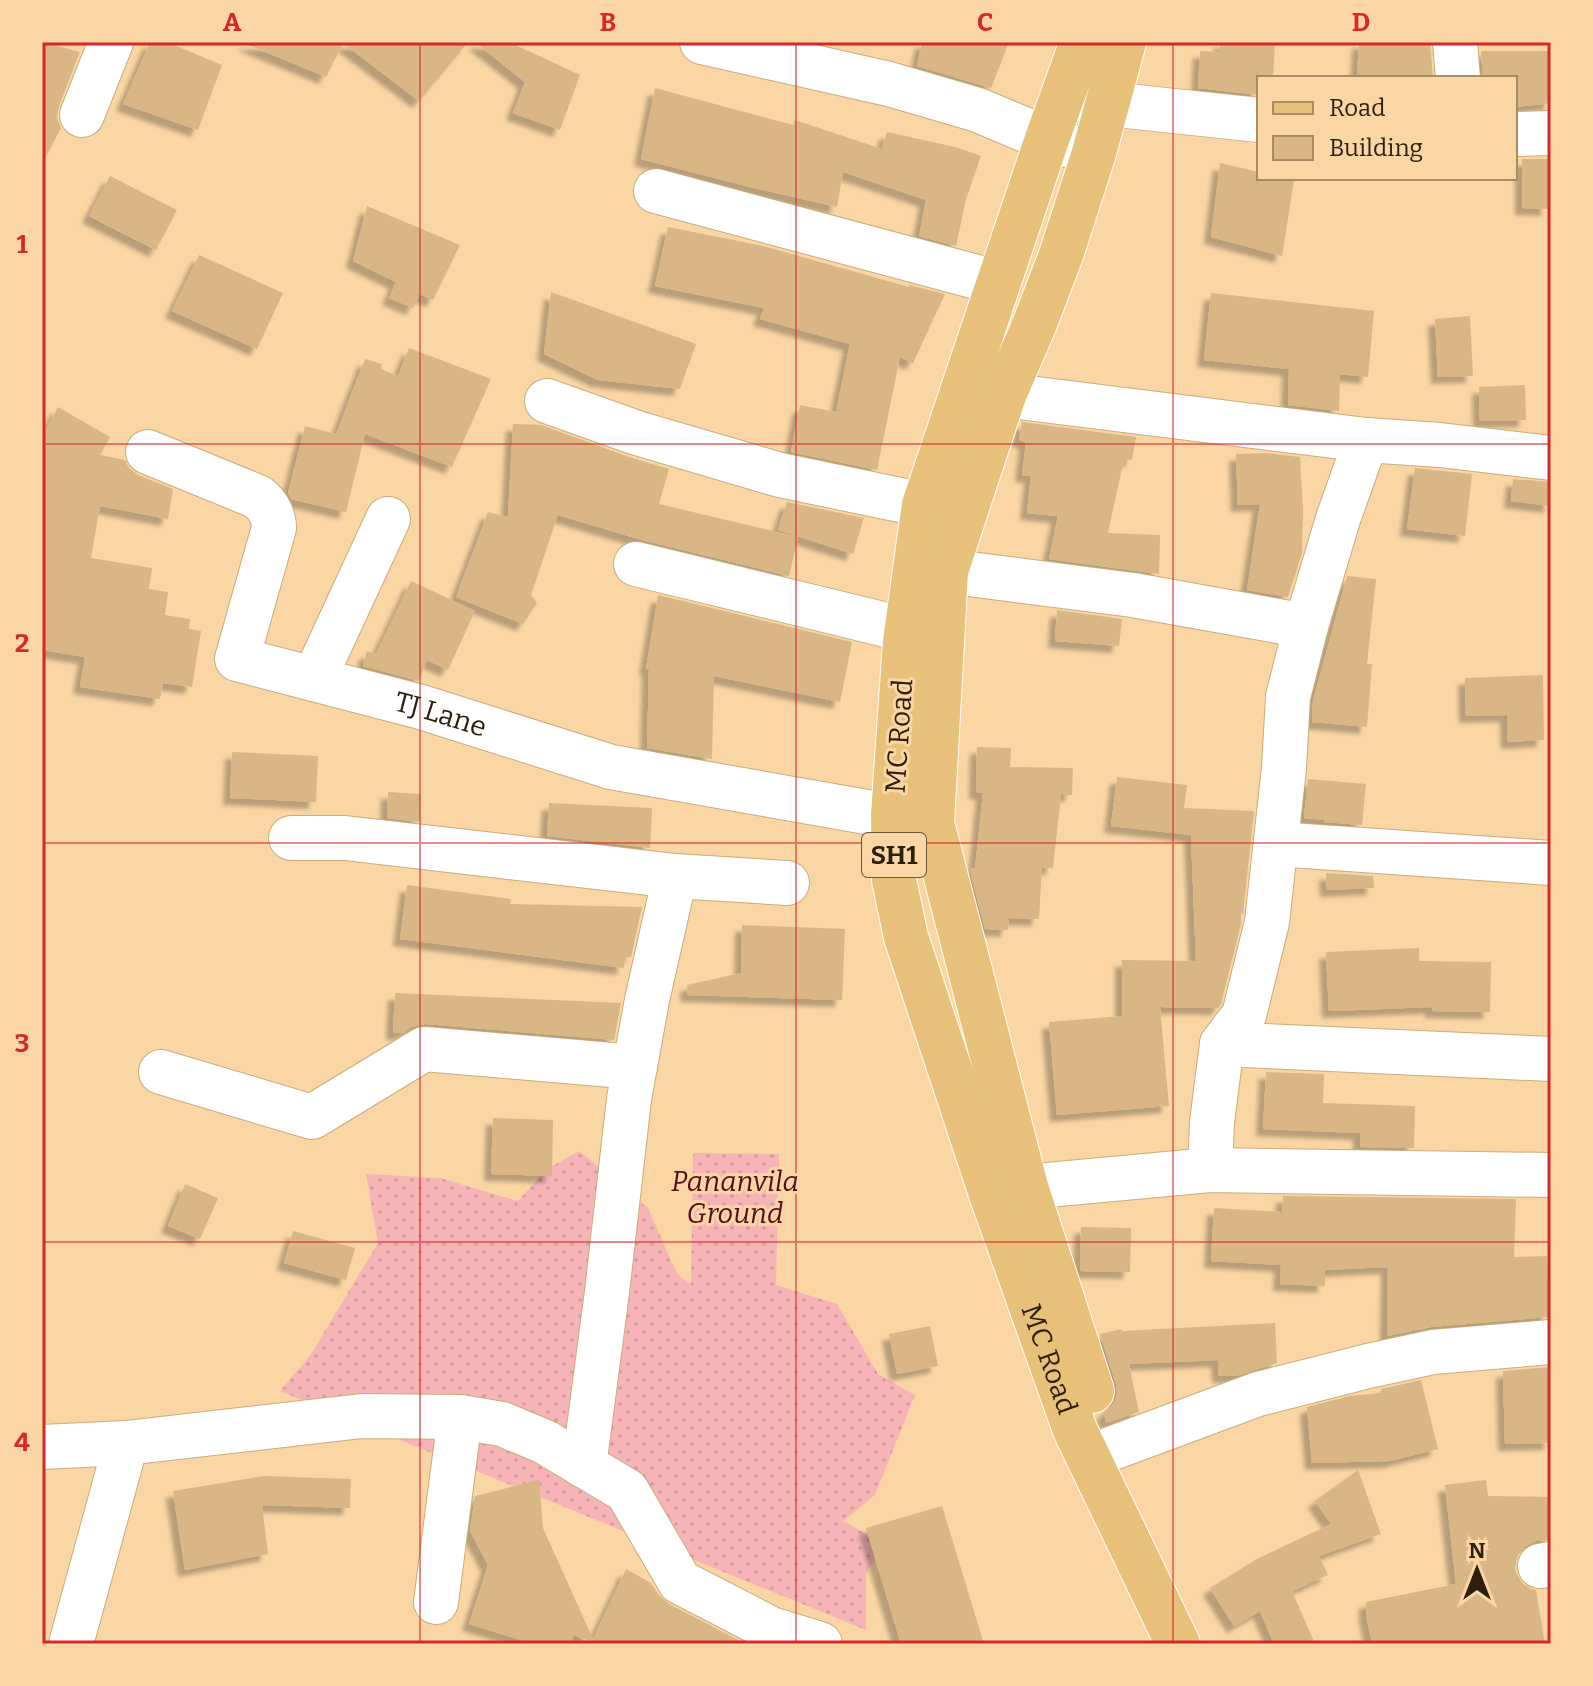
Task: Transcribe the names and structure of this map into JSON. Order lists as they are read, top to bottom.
{
  "streets": {
    "main road": ["MC Road", "SH1"],
    "street": ["TJ Lane"]
  },
  "crossings": [
    ["TJ Lane", "MC Road"]
  ],
  "parks": ["Pananvila Ground"],
  "legend": ["Road", "Building"],
  "north": "top",
  "grid": {
    "columns": [
      "A",
      "B",
      "C",
      "D"
    ],
    "rows": [
      "1",
      "2",
      "3",
      "4"
    ]
  }
}
